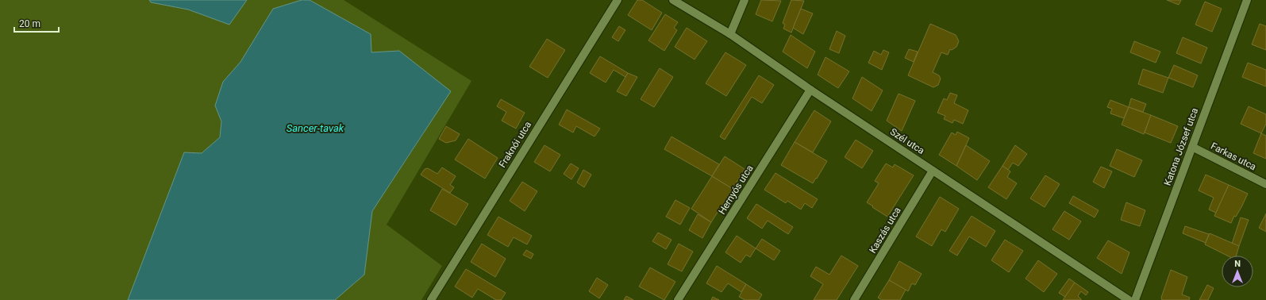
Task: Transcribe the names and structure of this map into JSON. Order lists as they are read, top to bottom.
{
  "streets": {
    "street": [
      "Szél utca",
      "Fraknói utca",
      "Katona József utca",
      "Farkas utca",
      "Hernyós utca",
      "Kaszás utca"
    ]
  },
  "crossings": [
    ["Szél utca", "Hernyós utca"],
    ["Szél utca", "Kaszás utca"],
    ["Katona József utca", "Farkas utca"]
  ],
  "water": ["Sancer-tavak"],
  "scale_bar": "20 m",
  "north": "top"
}
